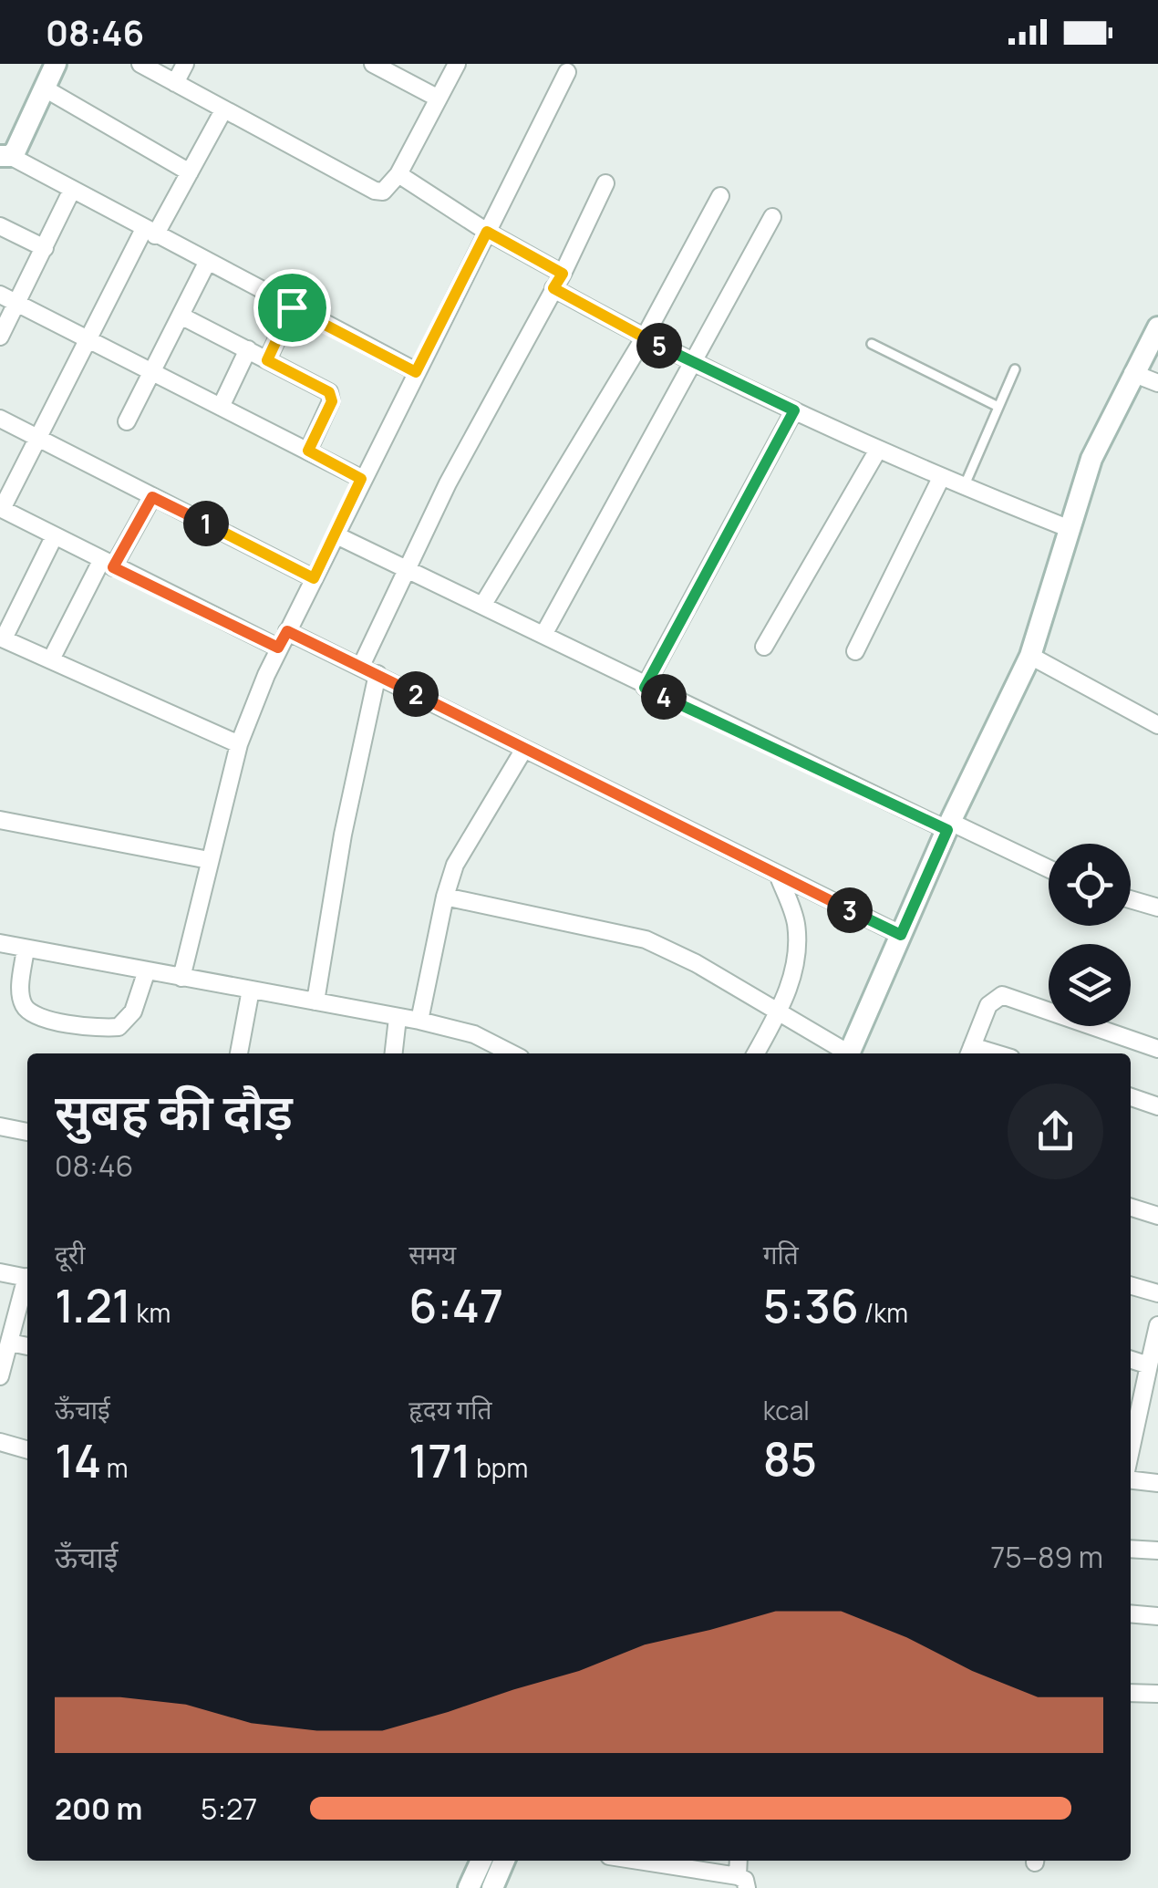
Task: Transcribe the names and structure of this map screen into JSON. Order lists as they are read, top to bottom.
{
  "page": {
    "status": "08:46",
    "pins": [
      "5",
      "1",
      "2",
      "4",
      "3"
    ],
    "heading": ["सुबह की दौड़", "08:46"],
    "stats": [
      ["दूरी", "1.21 km"],
      ["समय", "6:47"],
      ["गति", "5:36 /km"],
      ["ऊँचाई", "14 m"],
      ["हृदय गति", "171 bpm"],
      ["kcal", "85"]
    ],
    "chart": ["ऊँचाई", "75–89 m"],
    "list": [
      {
        "name": "200 m",
        "note": "5:27"
      }
    ]
  }
}
